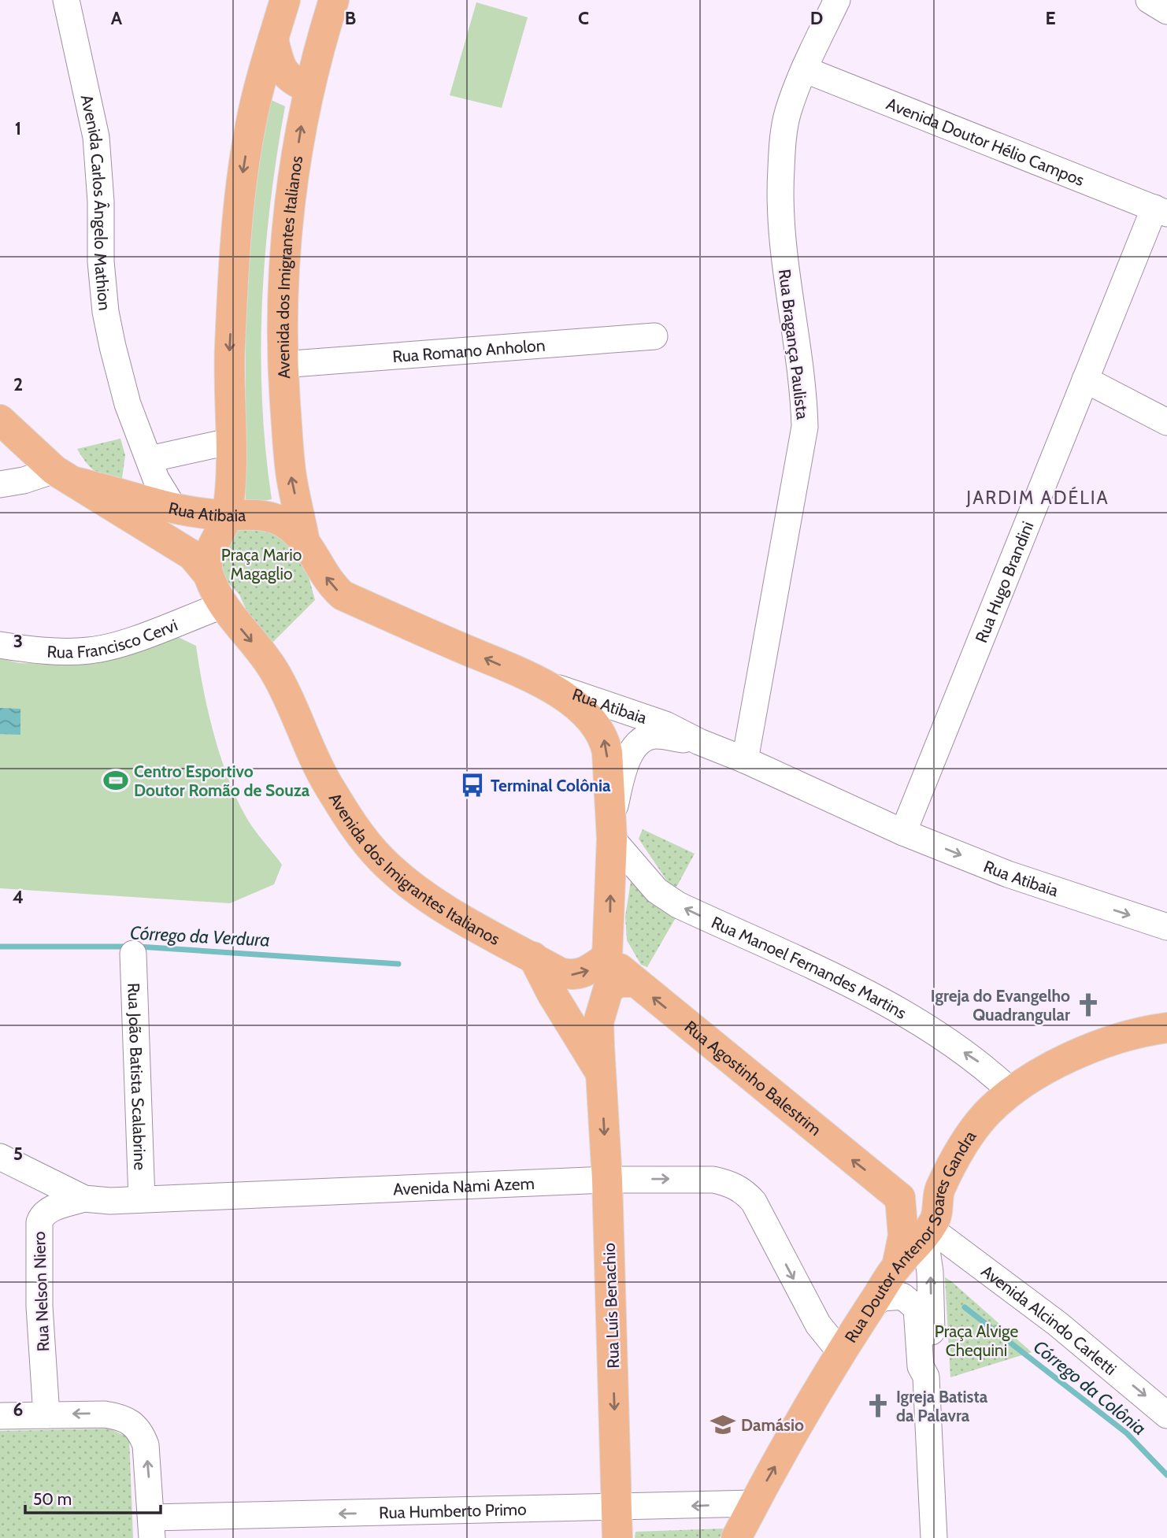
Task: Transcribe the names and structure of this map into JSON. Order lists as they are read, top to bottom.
{
  "streets": {
    "main road": [
      "Avenida dos Imigrantes Italianos",
      "Rua Atibaia",
      "Rua Agostinho Balestrim",
      "Rua Doutor Antenor Soares Gandra",
      "Rua Luís Benachio"
    ],
    "street": [
      "Avenida Doutor Hélio Campos",
      "Avenida Carlos Ângelo Mathion",
      "Rua Bragança Paulista",
      "Rua Romano Anholon",
      "Rua Hugo Brandini",
      "Rua Francisco Cervi",
      "Rua Manoel Fernandes Martins",
      "Rua João Batista Scalabrine",
      "Avenida Nami Azem",
      "Rua Nelson Niero",
      "Avenida Alcindo Carletti",
      "Rua Humberto Primo"
    ]
  },
  "crossings": [
    ["Avenida Doutor Hélio Campos", "Rua Bragança Paulista"],
    ["Avenida Doutor Hélio Campos", "Rua Hugo Brandini"],
    ["Avenida Carlos Ângelo Mathion", "Avenida dos Imigrantes Italianos"],
    ["Avenida Carlos Ângelo Mathion", "Rua Atibaia"],
    ["Avenida dos Imigrantes Italianos", "Rua Romano Anholon"],
    ["Avenida dos Imigrantes Italianos", "Rua Atibaia"],
    ["Avenida dos Imigrantes Italianos", "Rua Francisco Cervi"],
    ["Avenida dos Imigrantes Italianos", "Rua Agostinho Balestrim"],
    ["Avenida dos Imigrantes Italianos", "Rua Luís Benachio"],
    ["Rua Bragança Paulista", "Rua Atibaia"],
    ["Rua Atibaia", "Rua Hugo Brandini"],
    ["Rua Manoel Fernandes Martins", "Rua Doutor Antenor Soares Gandra"],
    ["Rua João Batista Scalabrine", "Avenida Nami Azem"],
    ["Rua Agostinho Balestrim", "Rua Luís Benachio"],
    ["Avenida Nami Azem", "Rua Doutor Antenor Soares Gandra"],
    ["Avenida Nami Azem", "Rua Nelson Niero"],
    ["Avenida Nami Azem", "Rua Luís Benachio"],
    ["Rua Doutor Antenor Soares Gandra", "Avenida Alcindo Carletti"],
    ["Rua Doutor Antenor Soares Gandra", "Rua Humberto Primo"],
    ["Rua Luís Benachio", "Rua Humberto Primo"]
  ],
  "one_way": [
    "Rua Manoel Fernandes Martins",
    "Rua Agostinho Balestrim",
    "Rua Luís Benachio",
    "Avenida Alcindo Carletti",
    "Rua Humberto Primo"
  ],
  "districts": ["JARDIM ADÉLIA"],
  "water": ["Córrego da Verdura", "Córrego da Colônia"],
  "parks": ["Praça Mario Magaglio", "Praça Alvige Chequini"],
  "places": {
    "sports": ["Centro Esportivo Doutor Romão de Souza"],
    "bus stop": ["Terminal Colônia"],
    "church": ["Igreja do Evangelho Quadrangular", "Igreja Batista da Palavra"],
    "school or university": ["Damásio"]
  },
  "scale_bar": "50 m",
  "grid": {
    "columns": [
      "A",
      "B",
      "C",
      "D",
      "E"
    ],
    "rows": [
      "1",
      "2",
      "3",
      "4",
      "5",
      "6"
    ]
  }
}
